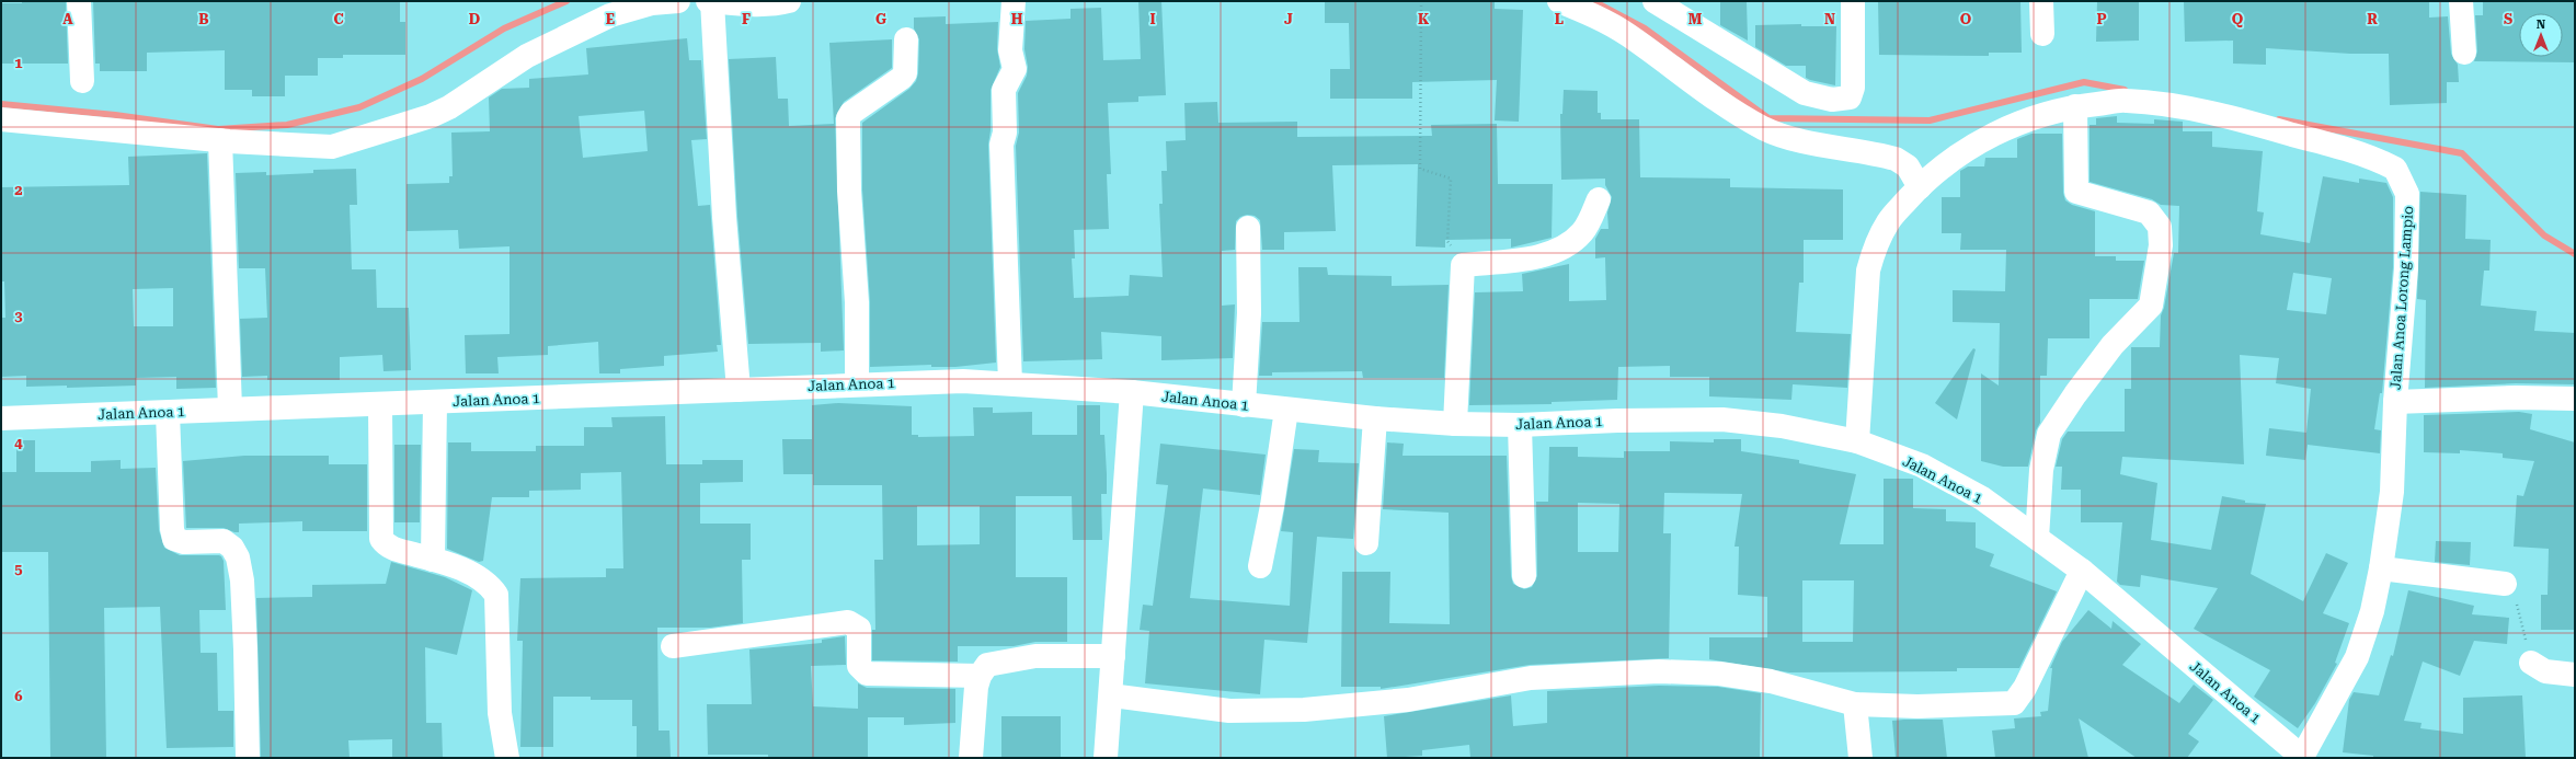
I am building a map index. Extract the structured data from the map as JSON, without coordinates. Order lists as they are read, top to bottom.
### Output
{
  "streets": {
    "street": ["Jalan Anoa Lorong Lampio", "Jalan Anoa 1"]
  },
  "crossings": [
    ["Jalan Anoa Lorong Lampio", "Jalan Anoa 1"]
  ],
  "north": "top",
  "grid": {
    "columns": [
      "A",
      "B",
      "C",
      "D",
      "E",
      "F",
      "G",
      "H",
      "I",
      "J",
      "K",
      "L",
      "M",
      "N",
      "O",
      "P",
      "Q",
      "R",
      "S"
    ],
    "rows": [
      "1",
      "2",
      "3",
      "4",
      "5",
      "6"
    ]
  }
}
